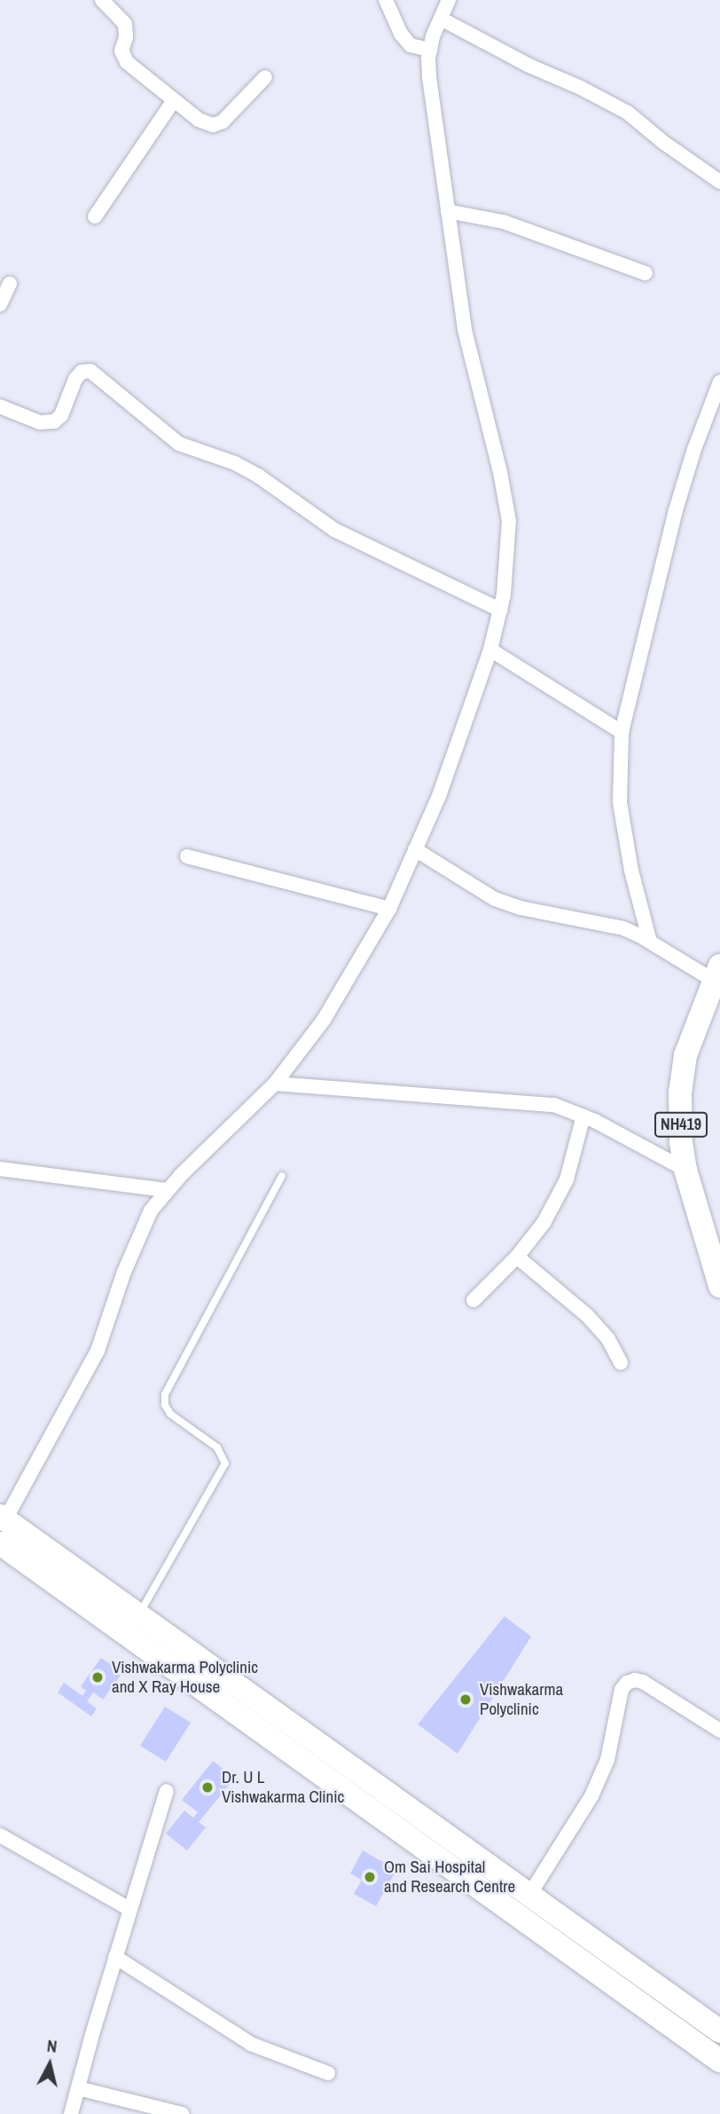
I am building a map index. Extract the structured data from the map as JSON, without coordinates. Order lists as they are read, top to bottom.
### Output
{
  "streets": {
    "highway": ["NH419"]
  },
  "places": [
    "Vishwakarma Polyclinic and X Ray House",
    "Vishwakarma Polyclinic",
    "Dr. U L Vishwakarma Clinic",
    "Om Sai Hospital and Research Centre"
  ],
  "north": "top"
}
